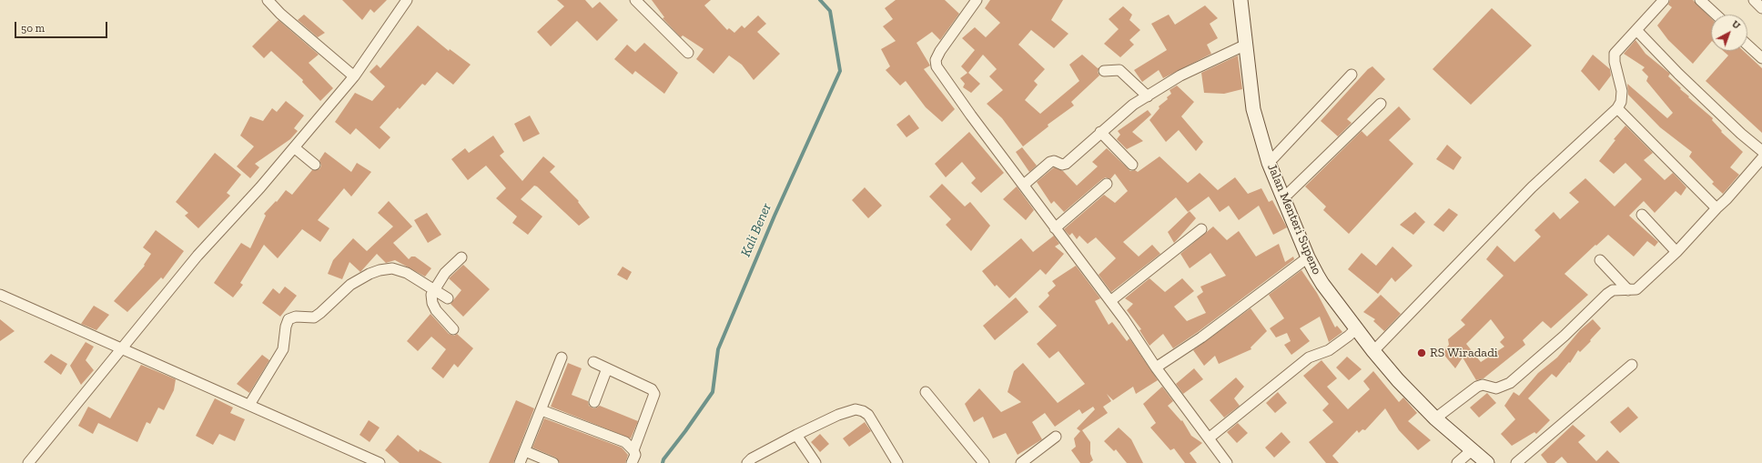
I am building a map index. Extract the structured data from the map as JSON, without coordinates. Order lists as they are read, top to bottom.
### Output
{
  "streets": {
    "main road": ["Jalan Menteri Supeno"]
  },
  "water": ["Kali Bener"],
  "places": ["RS Wiradadi"],
  "scale_bar": "50 m",
  "north": "top right"
}
